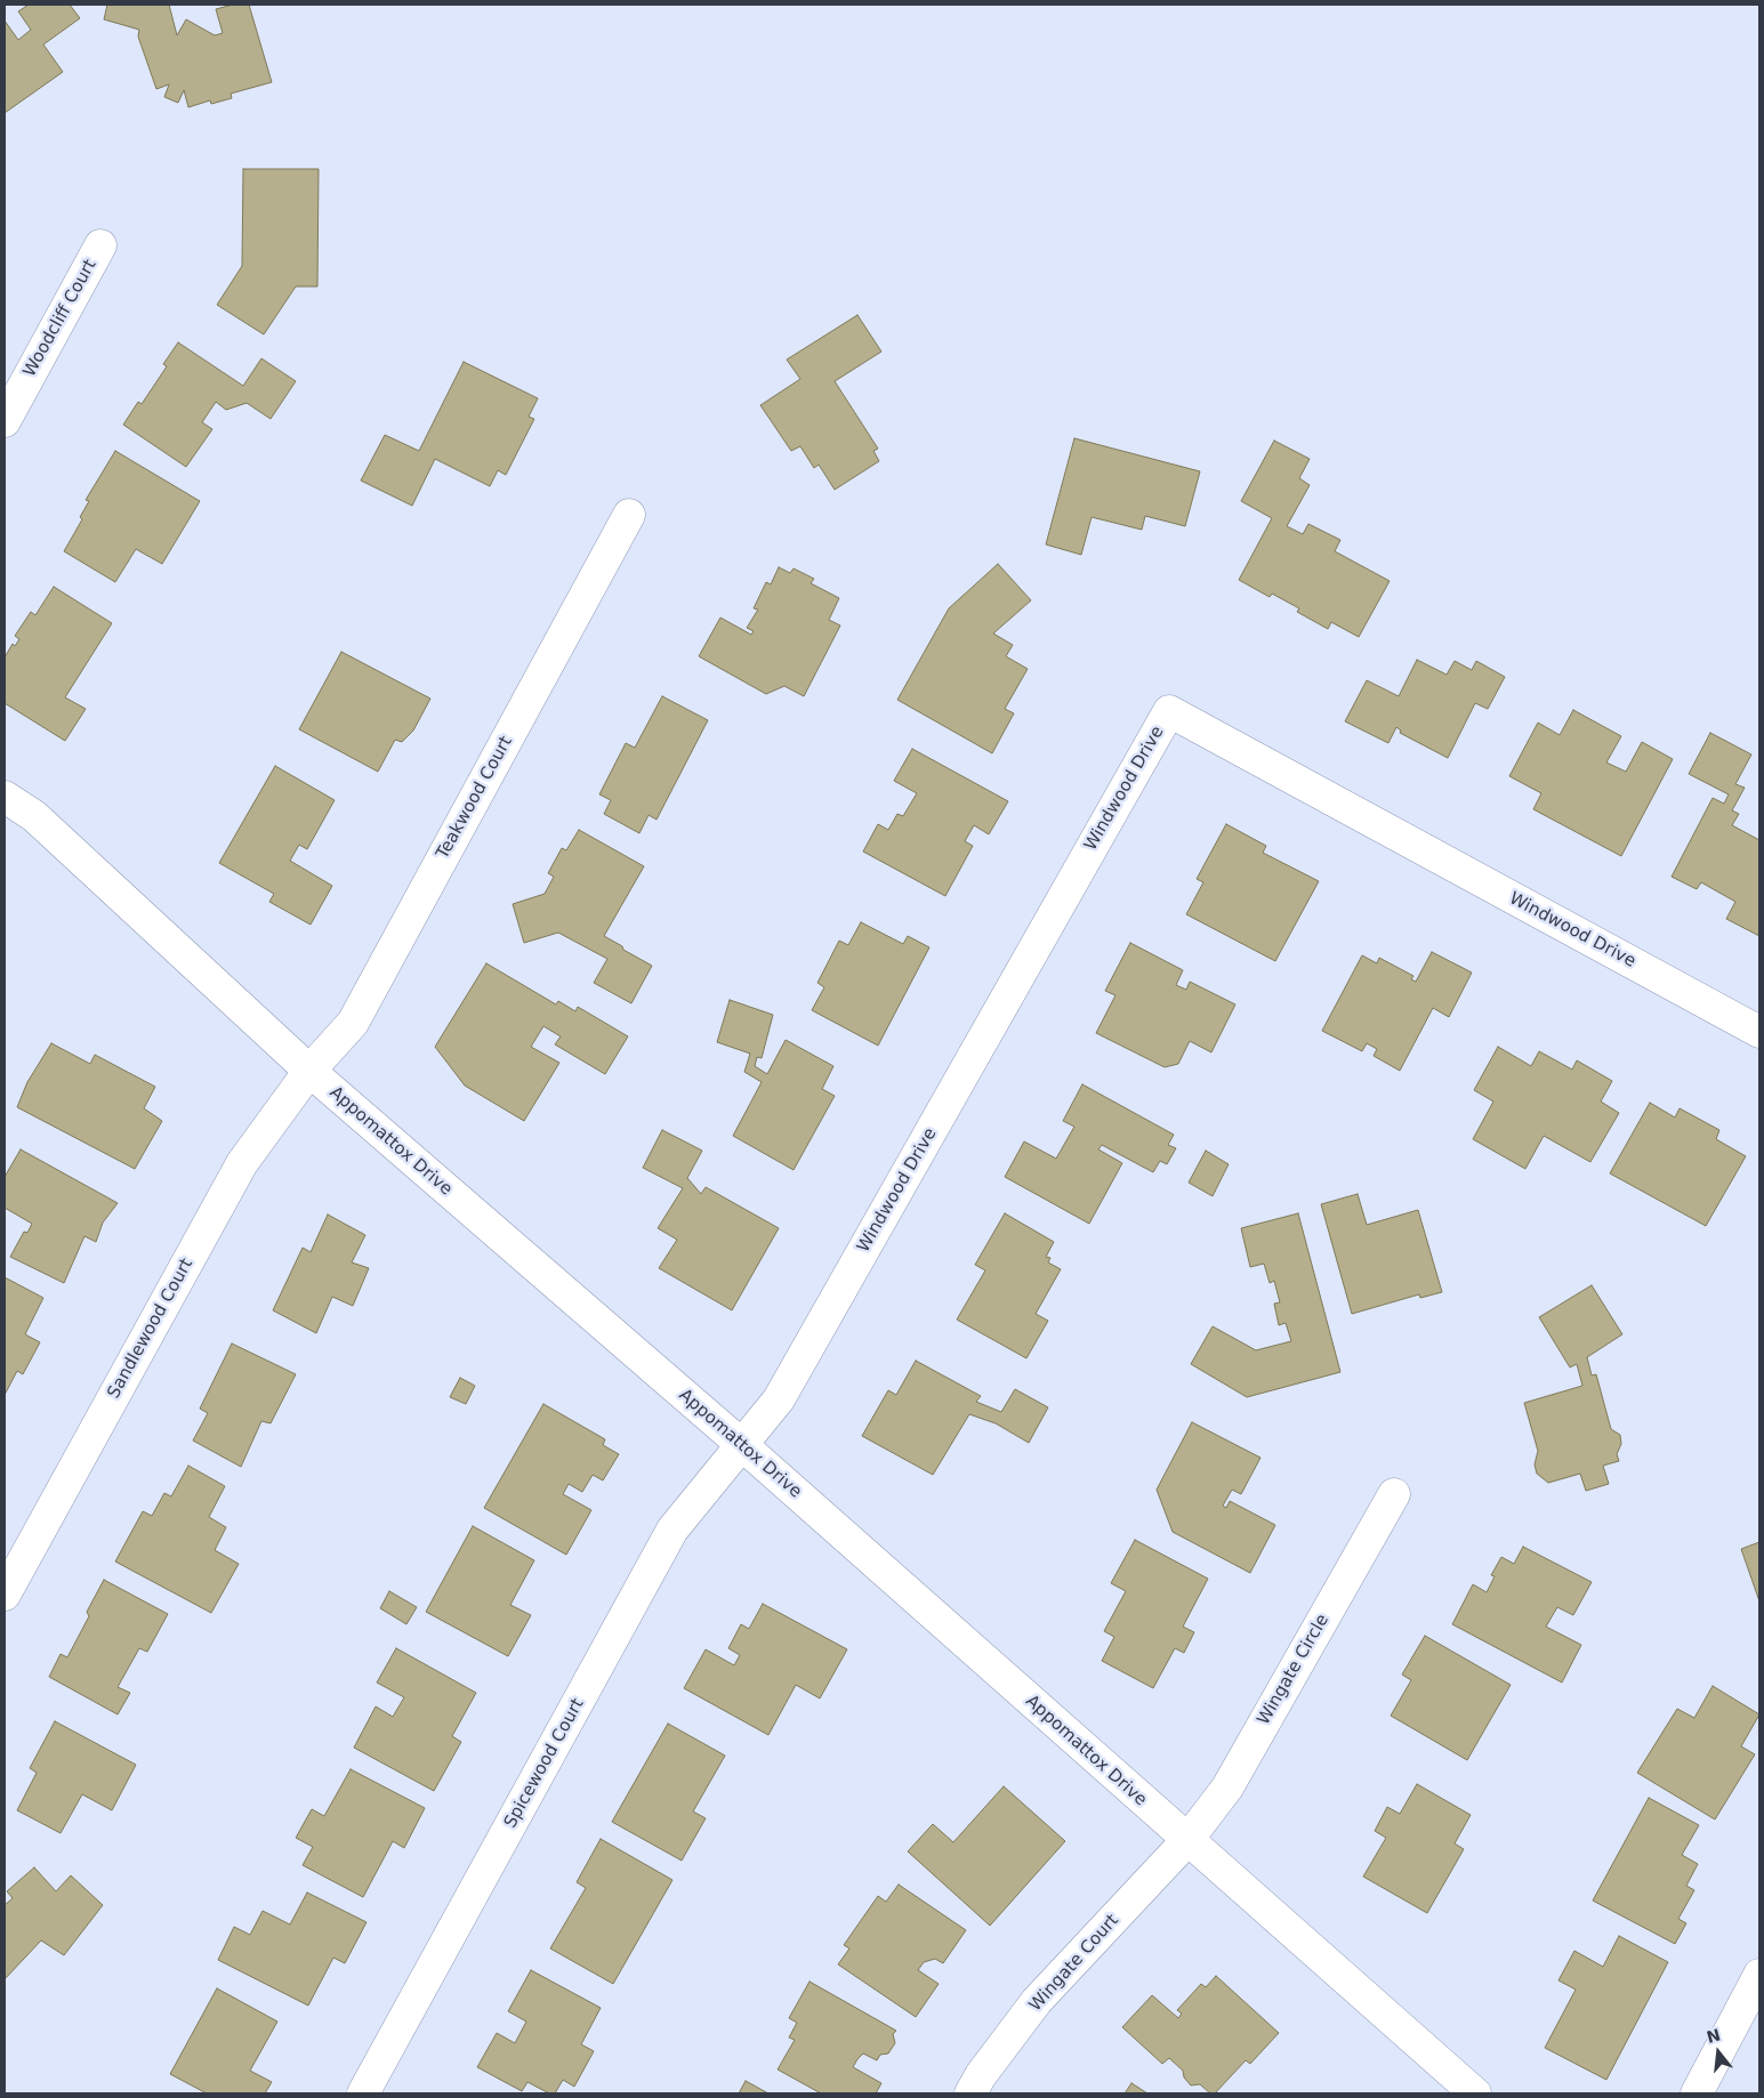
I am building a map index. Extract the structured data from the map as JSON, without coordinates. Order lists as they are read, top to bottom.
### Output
{
  "streets": {
    "street": [
      "Woodcliff Court",
      "Windwood Drive",
      "Teakwood Court",
      "Appomattox Drive",
      "Sandlewood Court",
      "Wingate Circle",
      "Spicewood Court",
      "Wingate Court"
    ]
  },
  "crossings": [
    ["Windwood Drive", "Appomattox Drive"],
    ["Windwood Drive", "Spicewood Court"],
    ["Teakwood Court", "Appomattox Drive"],
    ["Teakwood Court", "Sandlewood Court"],
    ["Appomattox Drive", "Sandlewood Court"],
    ["Appomattox Drive", "Wingate Circle"],
    ["Appomattox Drive", "Spicewood Court"],
    ["Appomattox Drive", "Wingate Court"],
    ["Wingate Circle", "Wingate Court"]
  ],
  "north": "top"
}
